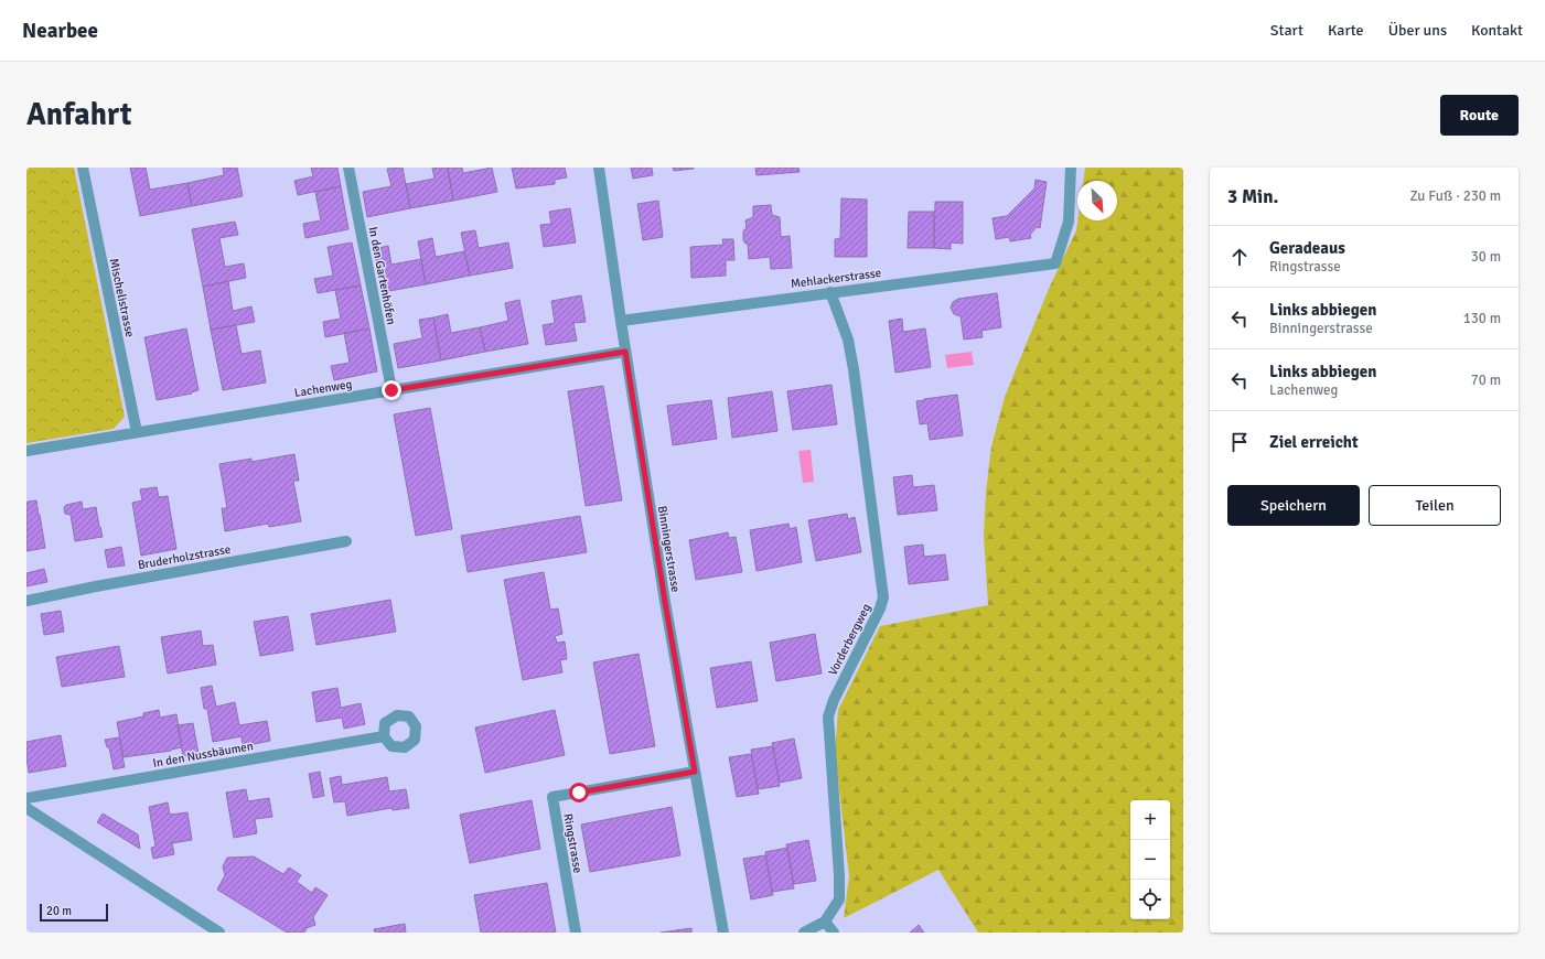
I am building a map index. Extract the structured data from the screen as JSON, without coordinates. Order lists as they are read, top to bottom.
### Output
{
  "streets": {
    "street": [
      "In den Gartenhöfen",
      "Mehlackerstrasse",
      "Mischelistrasse",
      "Lachenweg",
      "Binningerstrasse",
      "Bruderholzstrasse",
      "Vorderbergweg",
      "In den Nussbäumen",
      "Ringstrasse"
    ]
  },
  "crossings": [
    ["In den Gartenhöfen", "Lachenweg"],
    ["Mehlackerstrasse", "Binningerstrasse"],
    ["Mehlackerstrasse", "Vorderbergweg"],
    ["Mischelistrasse", "Lachenweg"],
    ["Lachenweg", "Binningerstrasse"],
    ["Binningerstrasse", "Ringstrasse"]
  ],
  "scale_bar": "20 m",
  "north": "bottom right",
  "page": {
    "header": "Nearbee",
    "nav": [
      "Start",
      "Karte",
      "Über uns",
      "Kontakt"
    ],
    "buttons": [
      "Route",
      ["Speichern", "Teilen"]
    ],
    "title": "Anfahrt",
    "heading": ["3 Min.", "Zu Fuß · 230 m"],
    "list": [
      ["Geradeaus", "Ringstrasse", "30 m"],
      ["Links abbiegen", "Binningerstrasse", "130 m"],
      ["Links abbiegen", "Lachenweg", "70 m"],
      "Ziel erreicht"
    ],
    "map_buttons": ["+", "−"],
    "scale": "20 m"
  }
}
